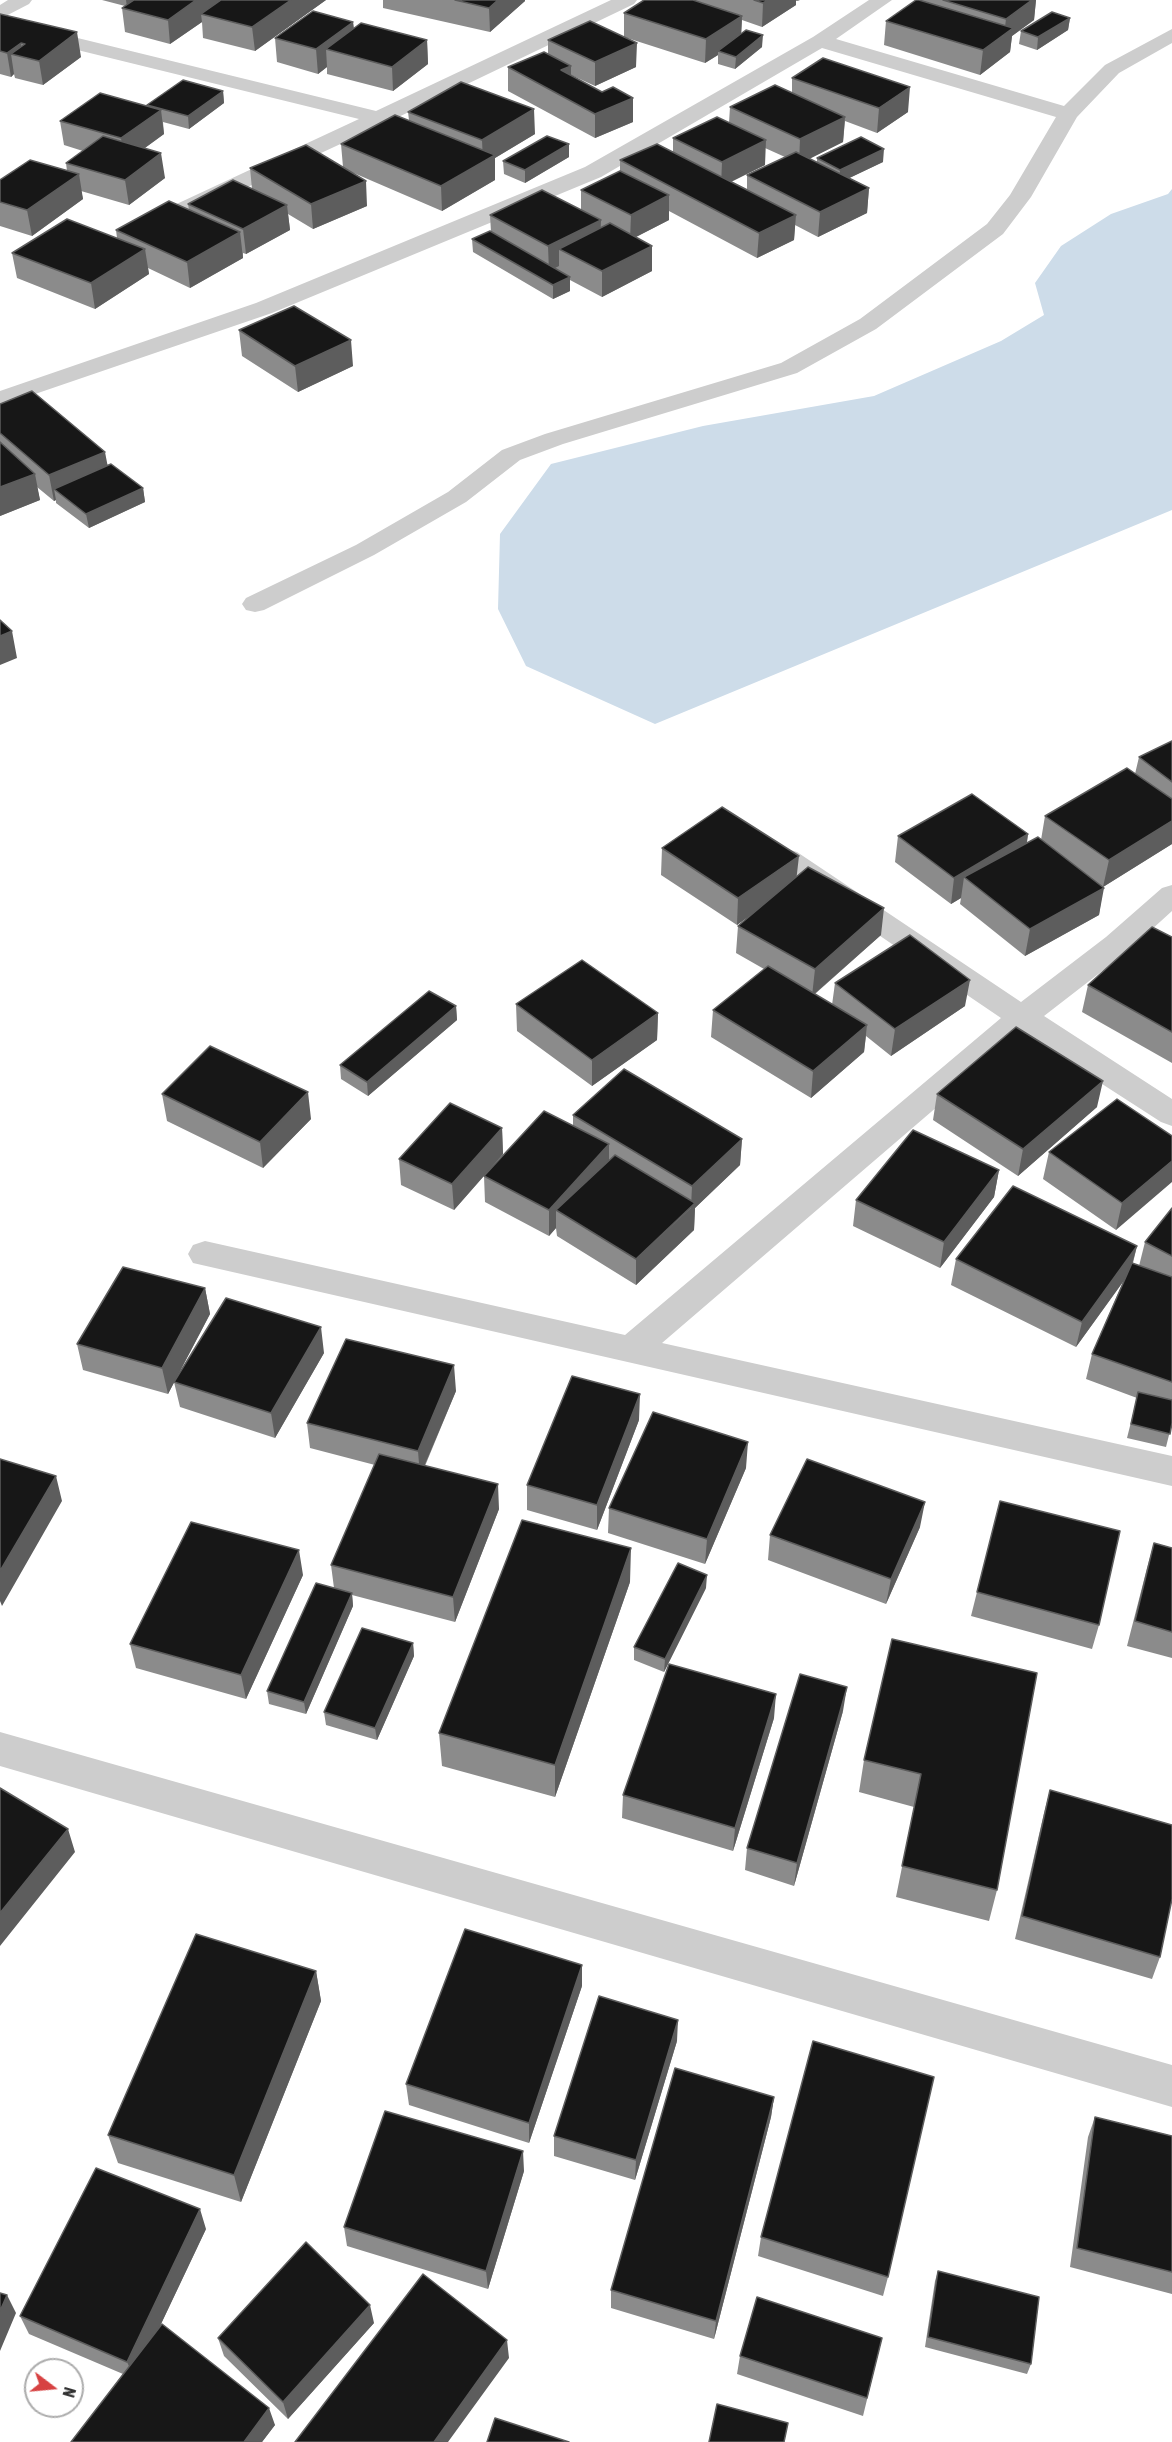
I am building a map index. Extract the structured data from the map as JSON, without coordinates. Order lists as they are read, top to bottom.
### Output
{
  "north": "right"
}
